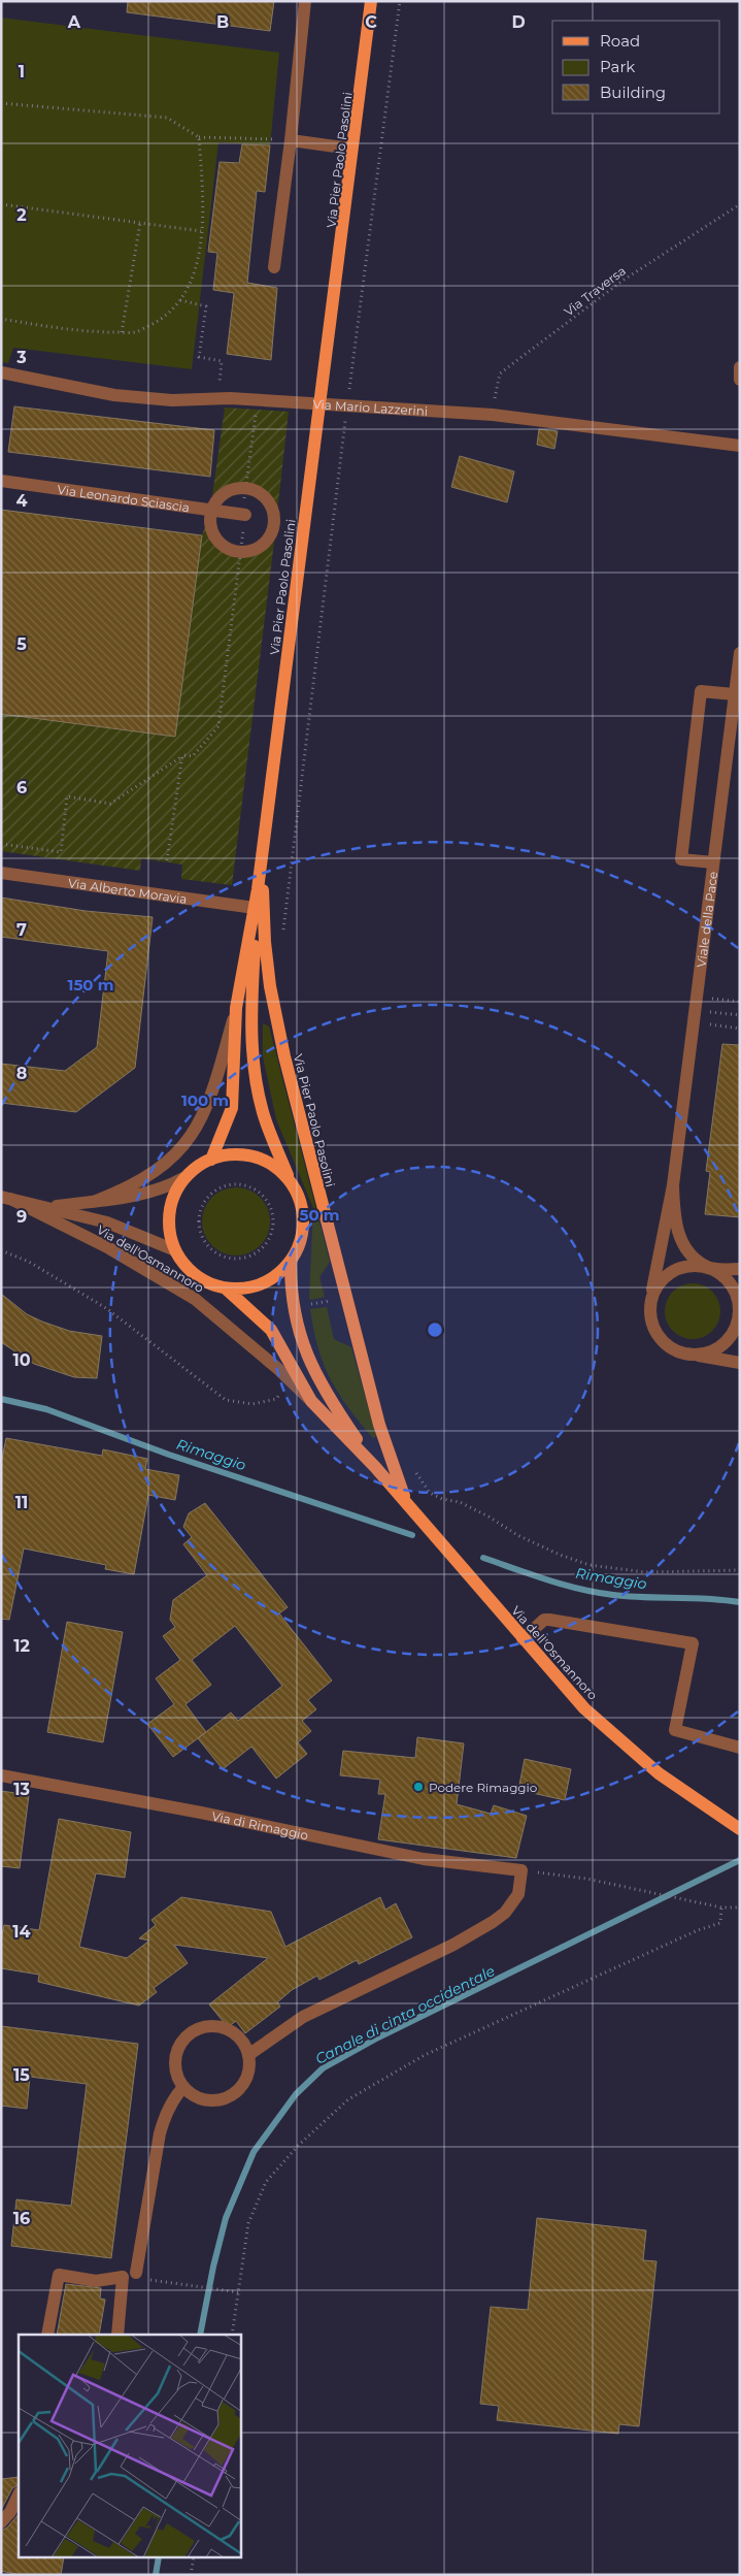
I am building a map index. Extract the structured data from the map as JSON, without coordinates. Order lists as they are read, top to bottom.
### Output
{
  "streets": {
    "main road": ["Via Pier Paolo Pasolini", "Via dell'Osmannoro"],
    "street": [
      "Via Mario Lazzerini",
      "Via Leonardo Sciascia",
      "Via Alberto Moravia",
      "Viale della Pace",
      "Via di Rimaggio"
    ],
    "path": ["Via Traversa"]
  },
  "crossings": [
    ["Via Pier Paolo Pasolini", "Via Mario Lazzerini"],
    ["Via Pier Paolo Pasolini", "Via Alberto Moravia"],
    ["Via Pier Paolo Pasolini", "Via dell'Osmannoro"],
    ["Via Traversa", "Via Mario Lazzerini"]
  ],
  "water": ["Rimaggio", "Canale di cinta occidentale"],
  "places": ["Podere Rimaggio"],
  "legend": ["Road", "Park", "Building"],
  "grid": {
    "columns": [
      "A",
      "B",
      "C",
      "D"
    ],
    "rows": [
      "1",
      "2",
      "3",
      "4",
      "5",
      "6",
      "7",
      "8",
      "9",
      "10",
      "11",
      "12",
      "13",
      "14",
      "15",
      "16"
    ]
  },
  "rings": ["150 m", "100 m", "50 m"]
}
